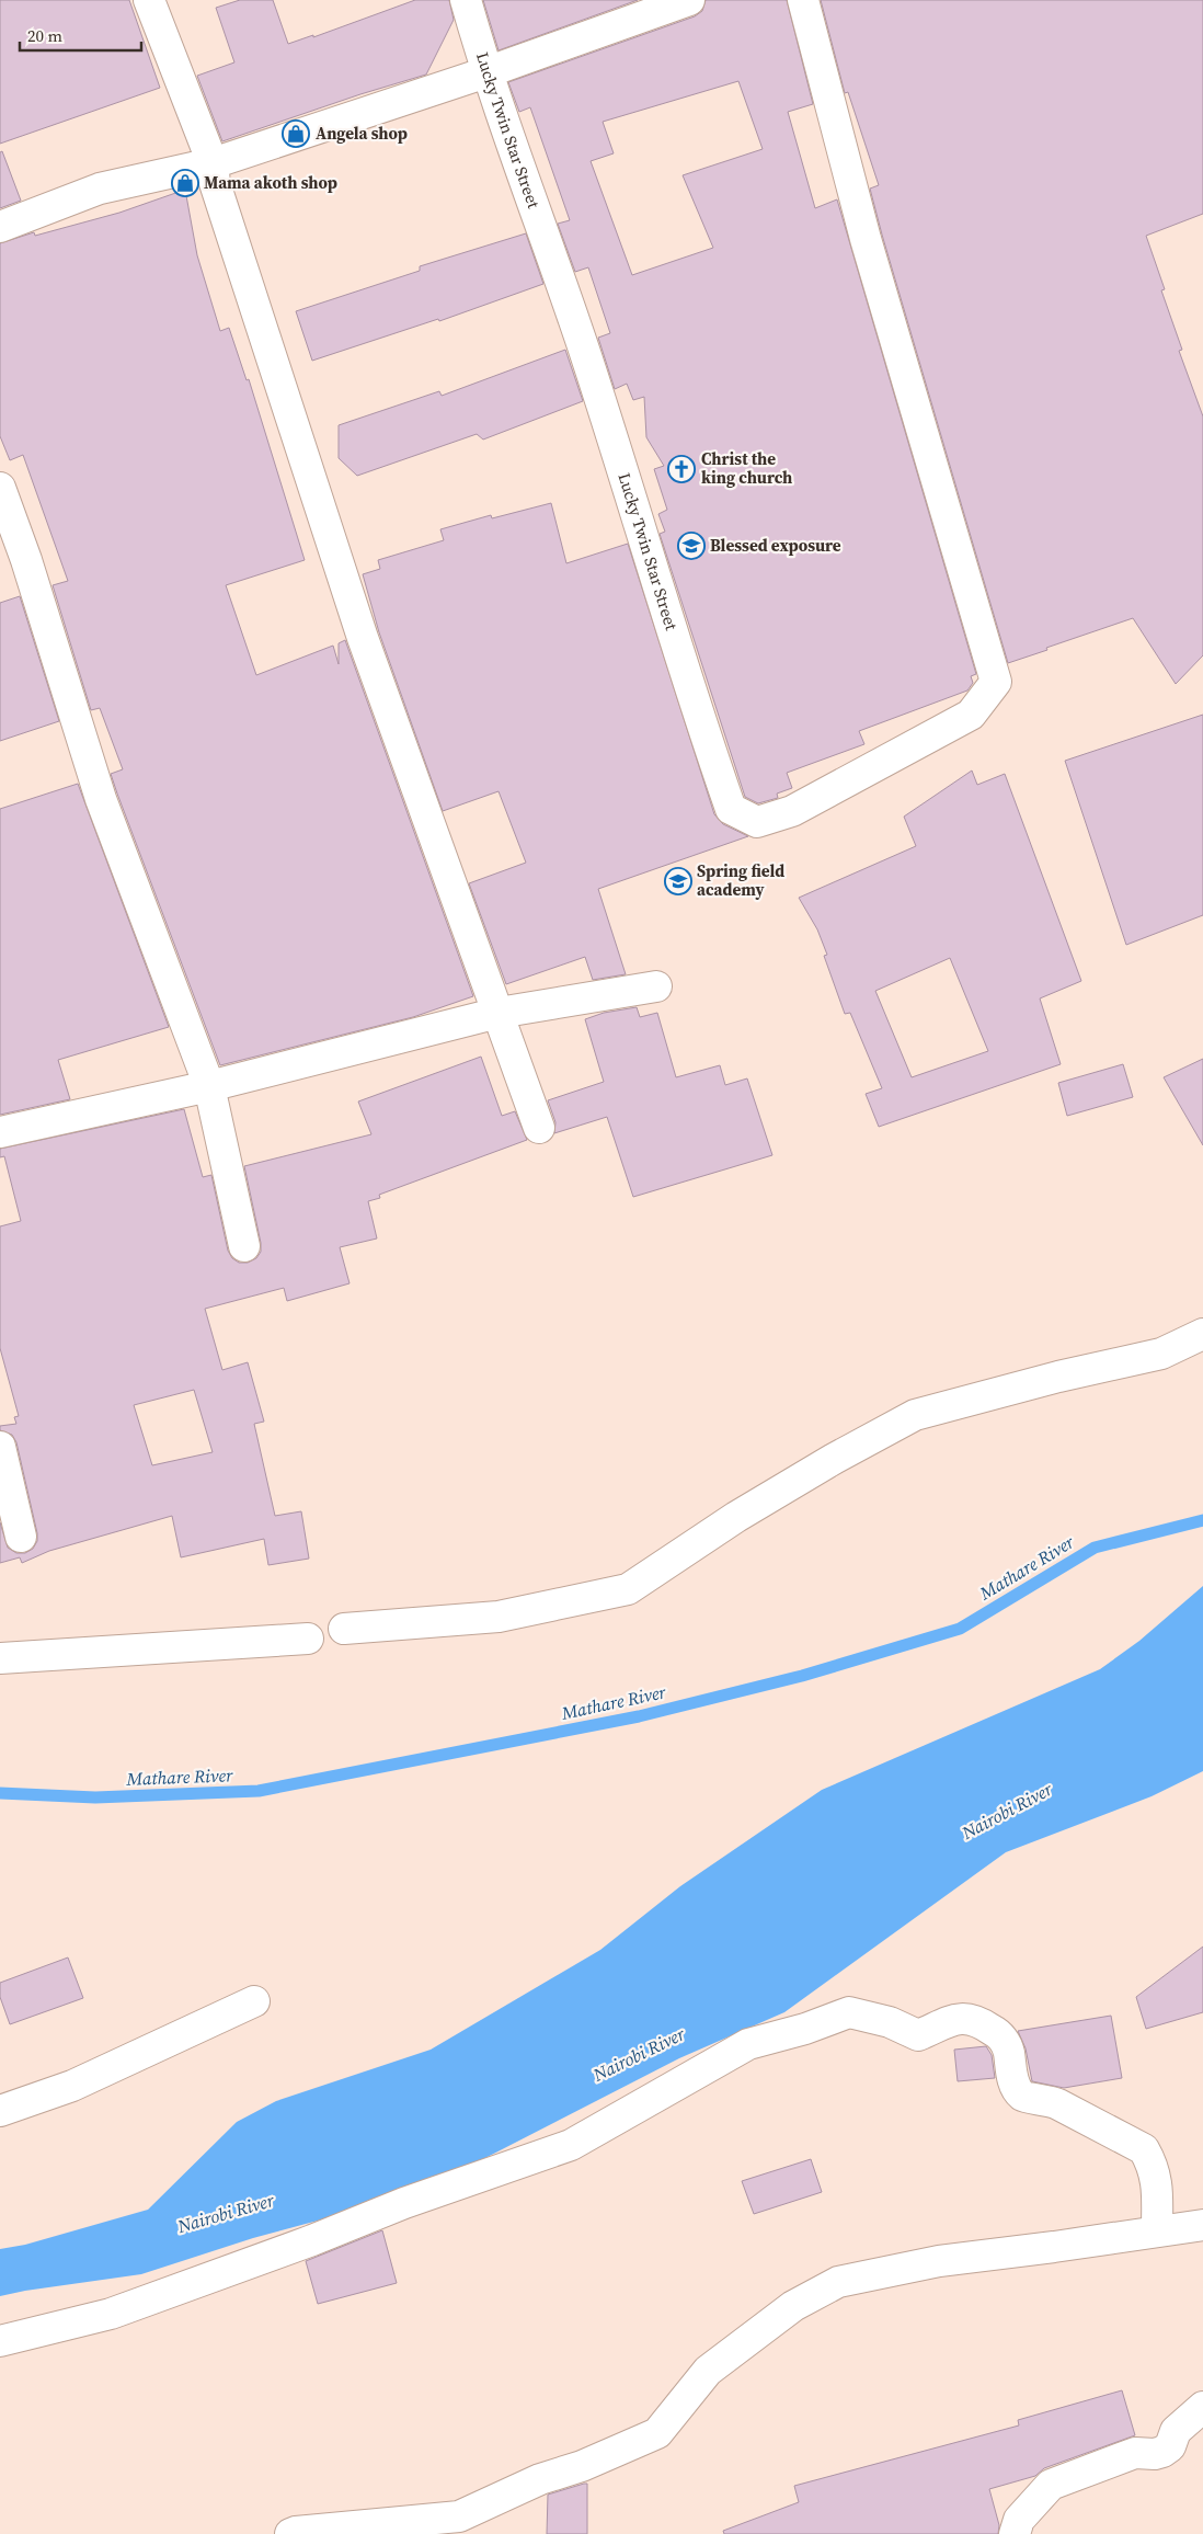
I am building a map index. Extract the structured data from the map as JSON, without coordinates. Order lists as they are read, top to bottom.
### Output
{
  "streets": {
    "street": ["Lucky Twin Star Street"]
  },
  "water": ["Mathare River", "Nairobi River"],
  "places": {
    "shop": ["Angela shop", "Mama akoth shop"],
    "church": ["Christ the king church"],
    "school or university": ["Blessed exposure", "Spring field academy"]
  },
  "scale_bar": "20 m"
}
